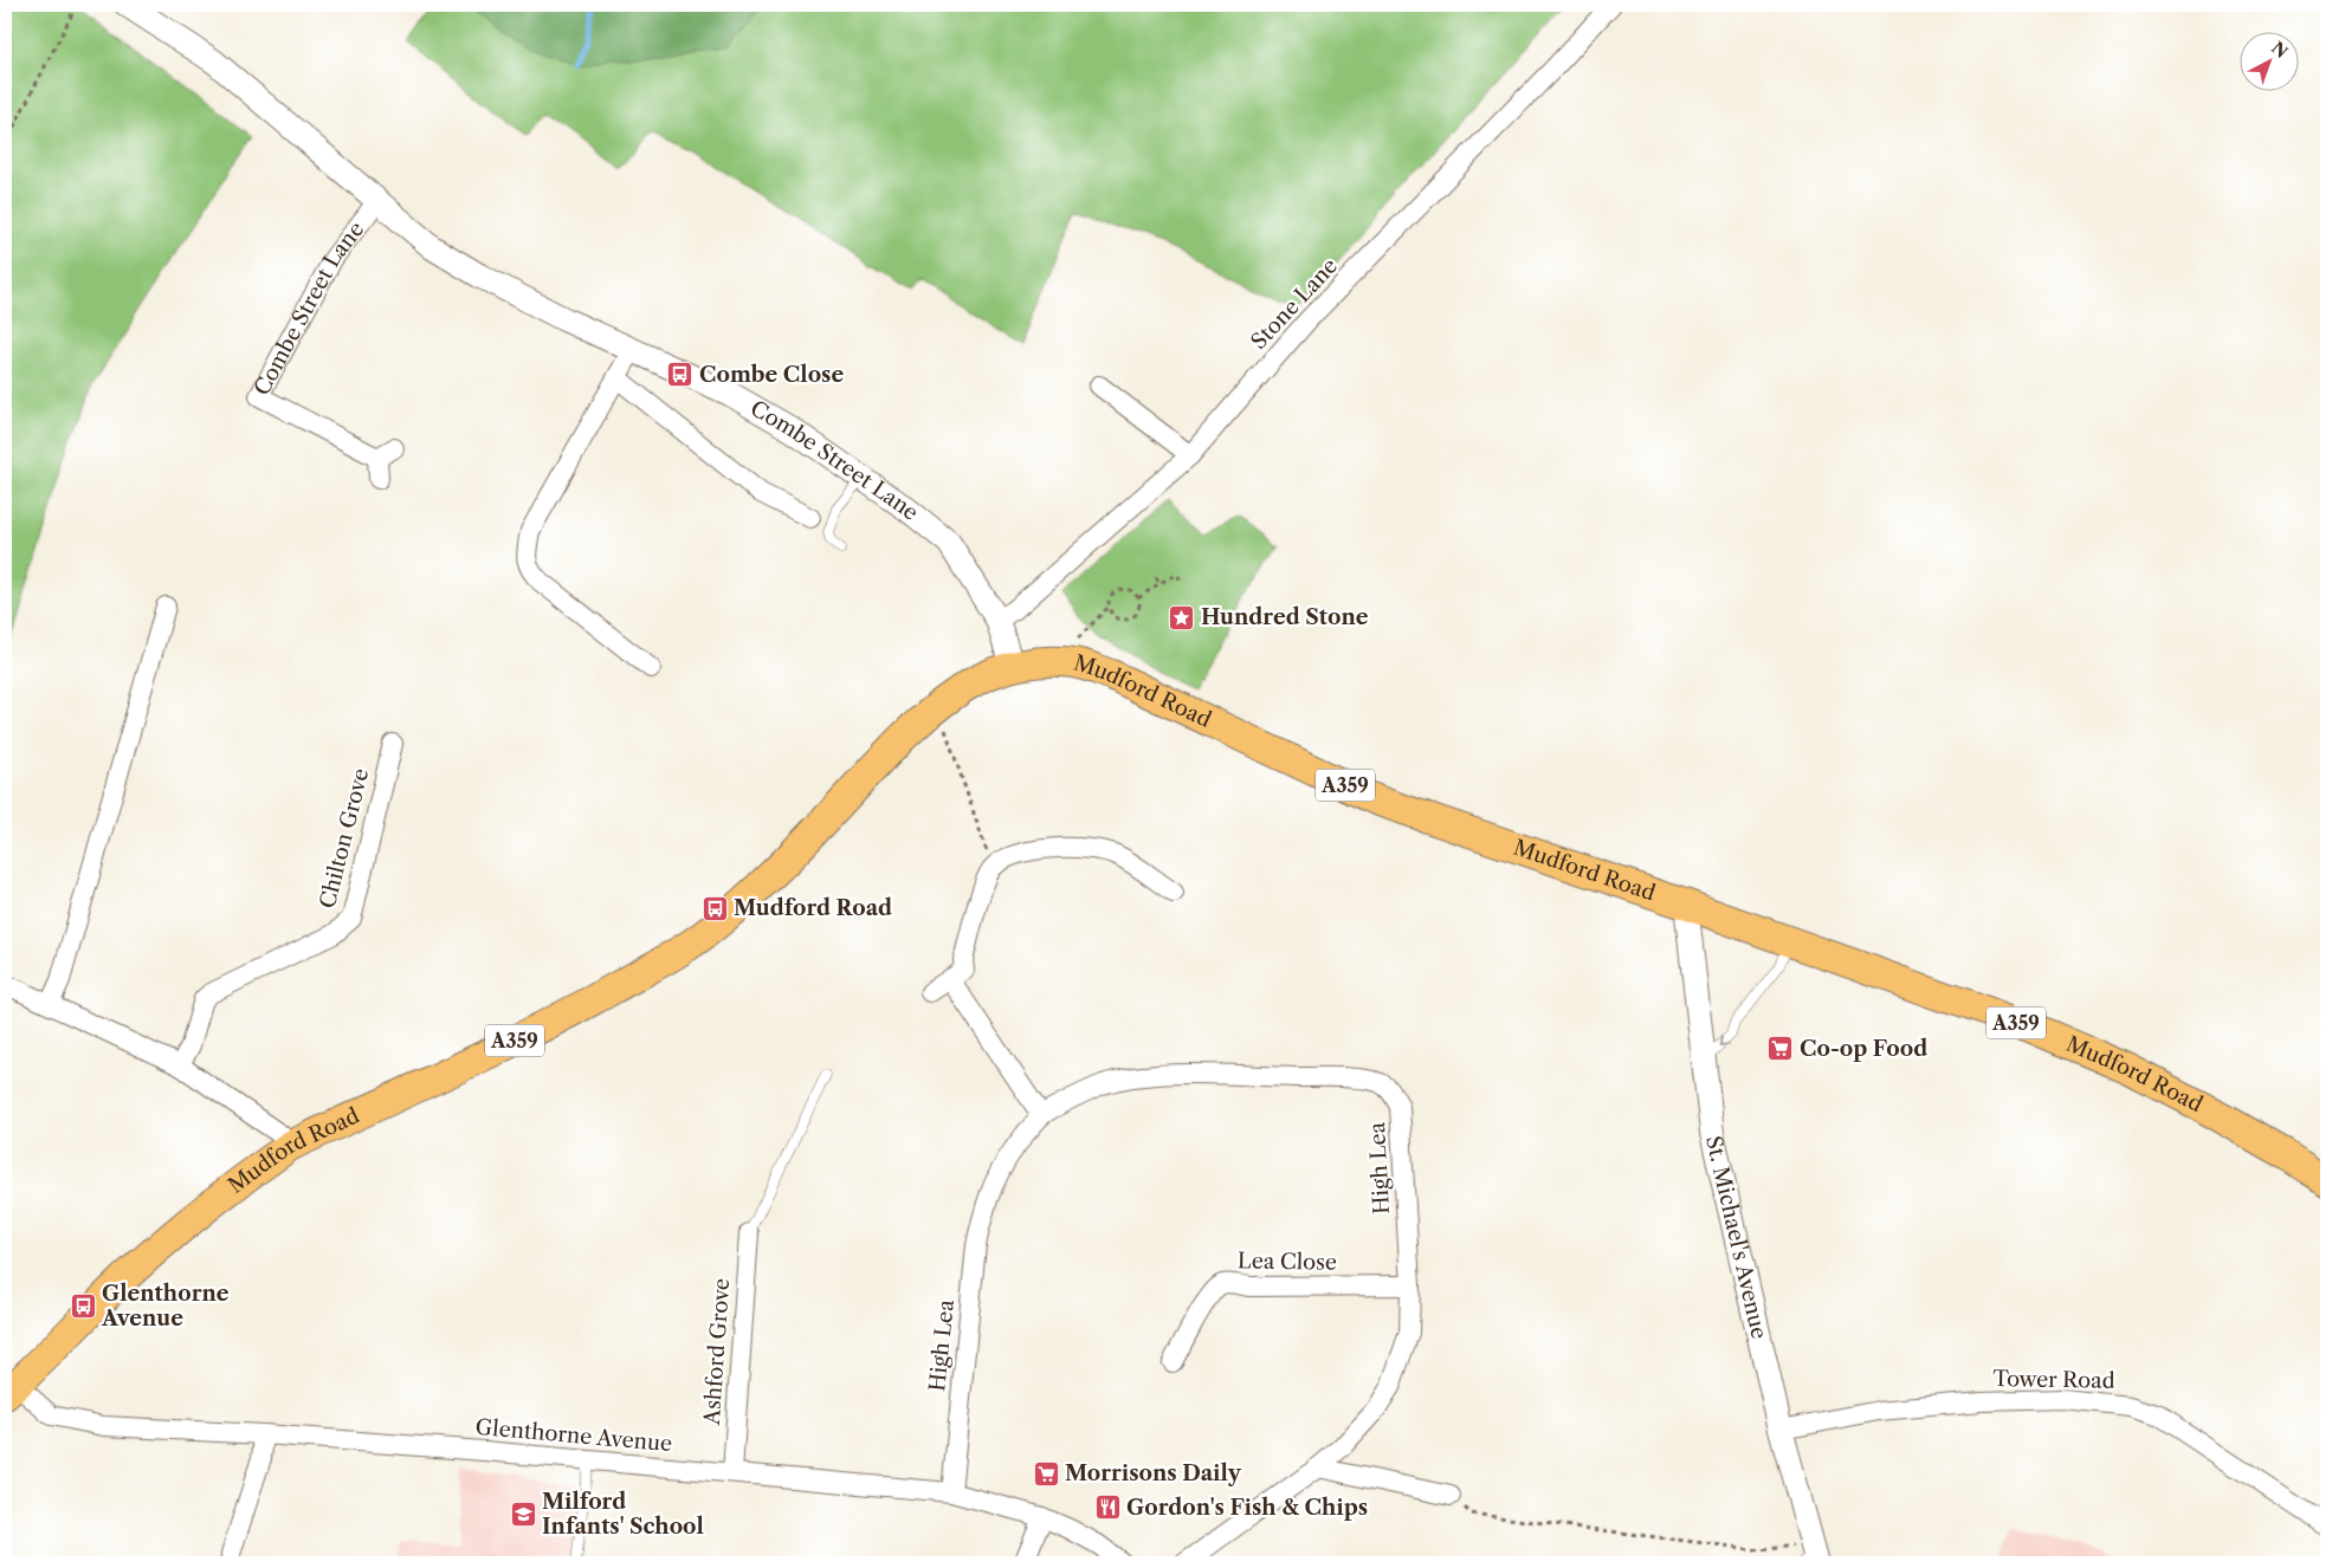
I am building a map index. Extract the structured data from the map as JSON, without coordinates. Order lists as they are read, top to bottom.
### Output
{
  "streets": {
    "main road": ["Mudford Road", "A359"],
    "street": [
      "Stone Lane",
      "Combe Street Lane",
      "Chilton Grove",
      "High Lea",
      "St. Michael's Avenue",
      "Lea Close",
      "Ashford Grove",
      "Tower Road",
      "Glenthorne Avenue"
    ]
  },
  "crossings": [
    ["Stone Lane", "Combe Street Lane"],
    ["Combe Street Lane", "Mudford Road"],
    ["Mudford Road", "St. Michael's Avenue"],
    ["Mudford Road", "Glenthorne Avenue"],
    ["High Lea", "Lea Close"],
    ["High Lea", "Glenthorne Avenue"],
    ["St. Michael's Avenue", "Tower Road"],
    ["Ashford Grove", "Glenthorne Avenue"]
  ],
  "places": {
    "bus stop": ["Combe Close", "Mudford Road", "Glenthorne Avenue"],
    "place": ["Hundred Stone"],
    "supermarket": ["Co-op Food", "Morrisons Daily"],
    "restaurant": ["Gordon's Fish & Chips"],
    "school or university": ["Milford Infants' School"]
  },
  "north": "top right"
}
